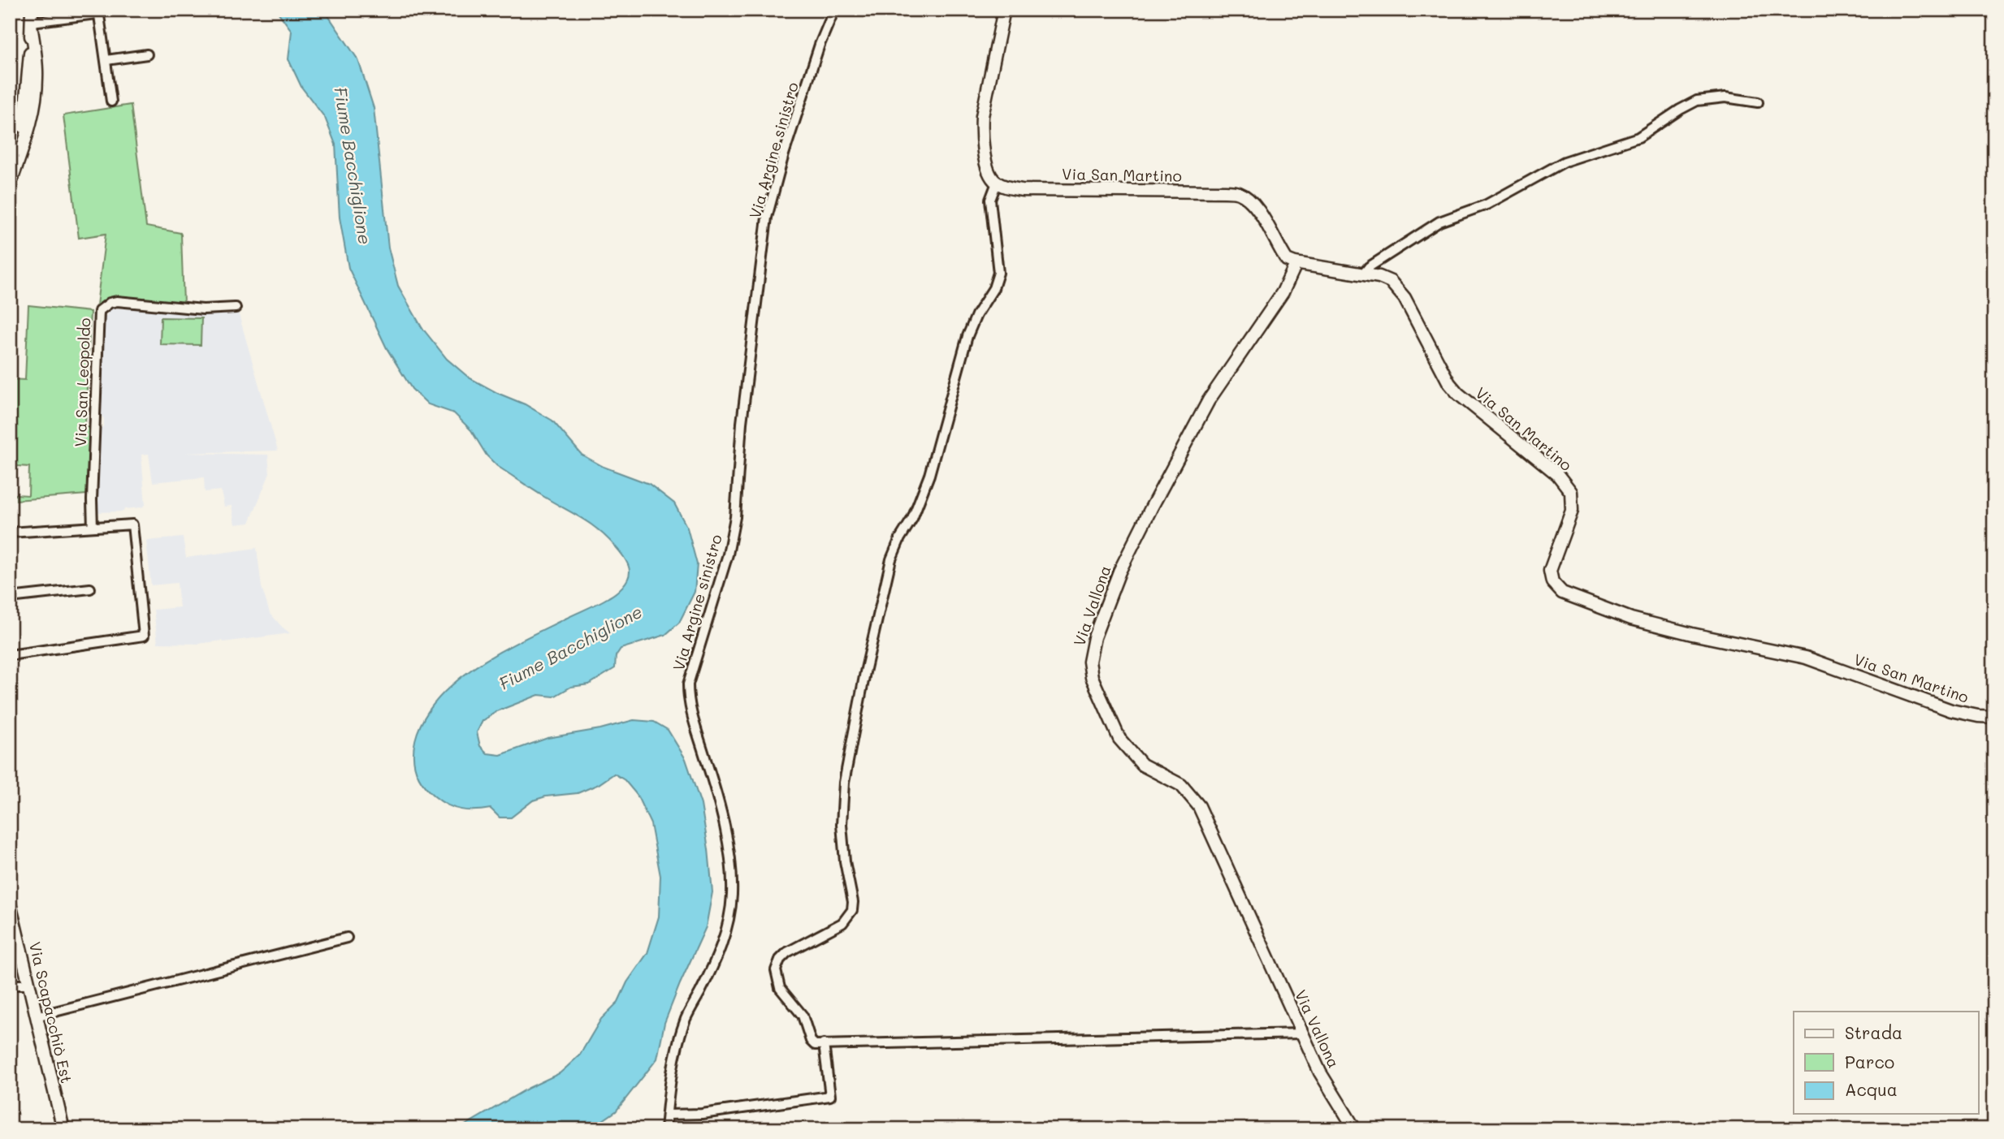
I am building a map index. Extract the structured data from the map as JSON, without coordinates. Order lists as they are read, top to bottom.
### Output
{
  "streets": {
    "street": [
      "Via Argine sinistro",
      "Via San Martino",
      "Via San Leopoldo",
      "Via Vallona",
      "Via Scapacchiò Est"
    ]
  },
  "crossings": [
    ["Via San Martino", "Via Vallona"]
  ],
  "water": ["Fiume Bacchiglione"],
  "legend": ["Strada", "Parco", "Acqua"]
}
